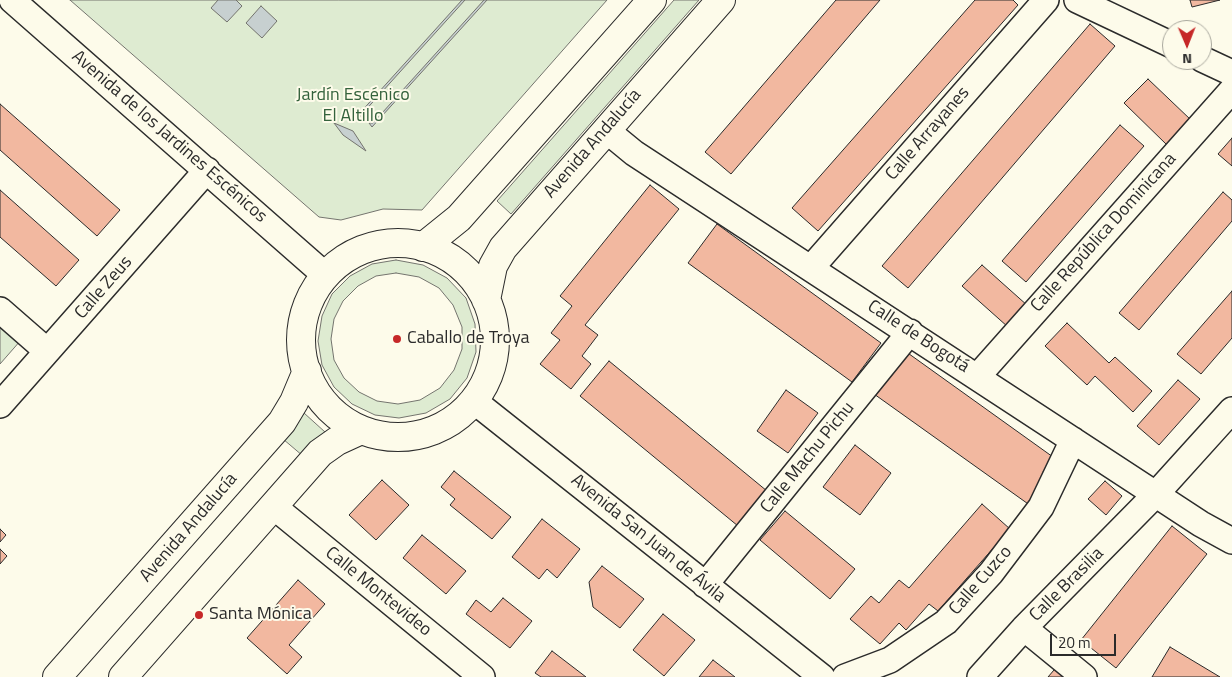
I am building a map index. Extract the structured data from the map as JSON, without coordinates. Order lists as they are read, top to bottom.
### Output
{
  "streets": {
    "main road": ["Avenida Andalucía"],
    "street": [
      "Calle Arrayanes",
      "Avenida de los Jardines Escénicos",
      "Calle República Dominicana",
      "Calle Zeus",
      "Calle de Bogotá",
      "Calle Machu Pichu",
      "Avenida San Juan de Ávila",
      "Calle Cuzco",
      "Calle Brasilia",
      "Calle Montevideo"
    ]
  },
  "crossings": [
    ["Calle Arrayanes", "Calle de Bogotá"],
    ["Avenida de los Jardines Escénicos", "Calle Zeus"],
    ["Avenida Andalucía", "Calle de Bogotá"],
    ["Calle República Dominicana", "Calle de Bogotá"],
    ["Calle de Bogotá", "Calle Machu Pichu"],
    ["Calle de Bogotá", "Calle Cuzco"],
    ["Calle de Bogotá", "Calle Brasilia"],
    ["Calle Machu Pichu", "Avenida San Juan de Ávila"]
  ],
  "parks": ["Jardín Escénico El Altillo"],
  "places": ["Caballo de Troya", "Santa Mónica"],
  "scale_bar": "20 m",
  "north": "bottom"
}
